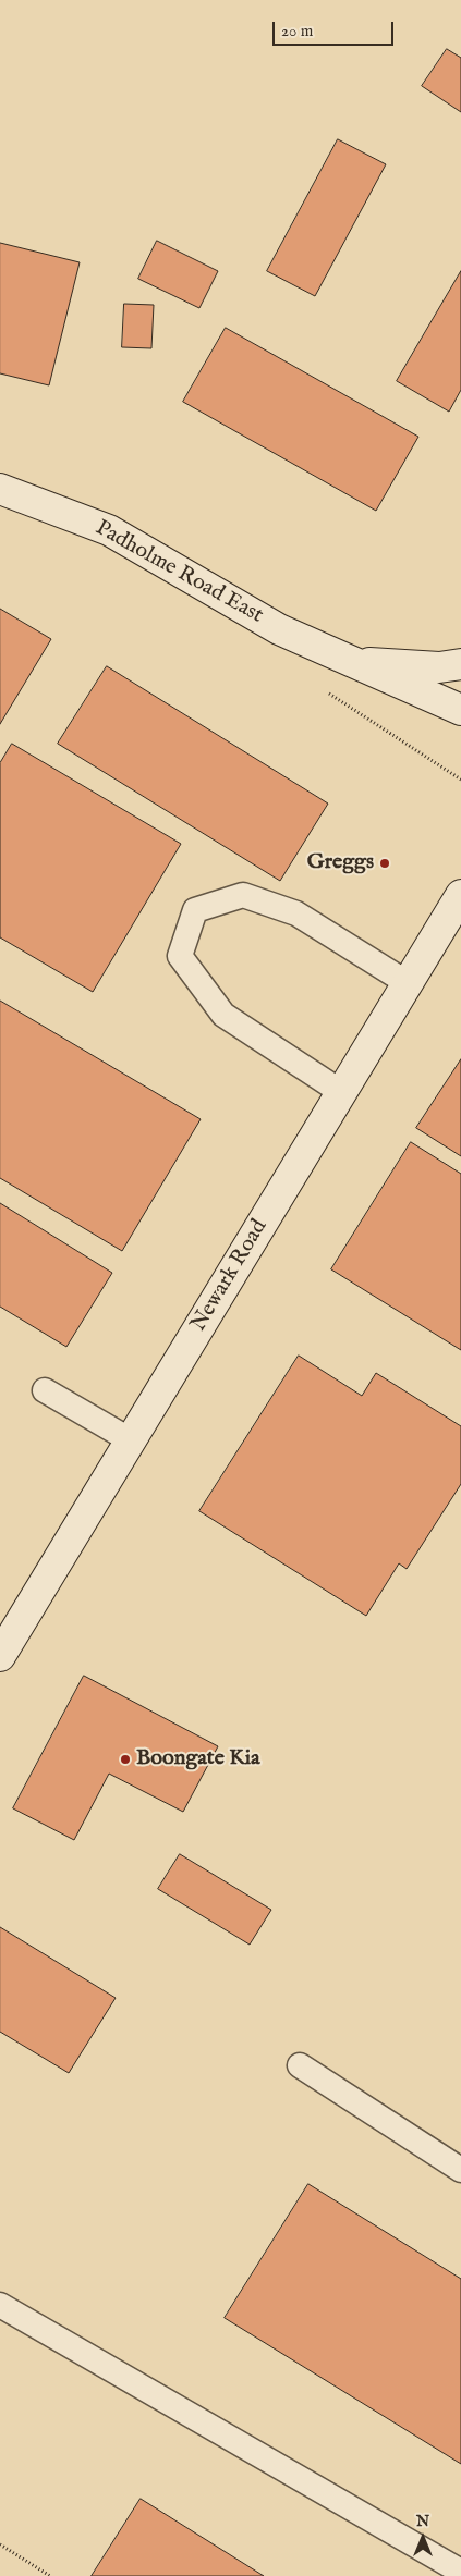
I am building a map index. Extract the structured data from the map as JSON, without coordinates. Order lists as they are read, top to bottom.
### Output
{
  "streets": {
    "street": ["Padholme Road East", "Newark Road"]
  },
  "places": ["Greggs", "Boongate Kia"],
  "scale_bar": "20 m",
  "north": "top"
}
